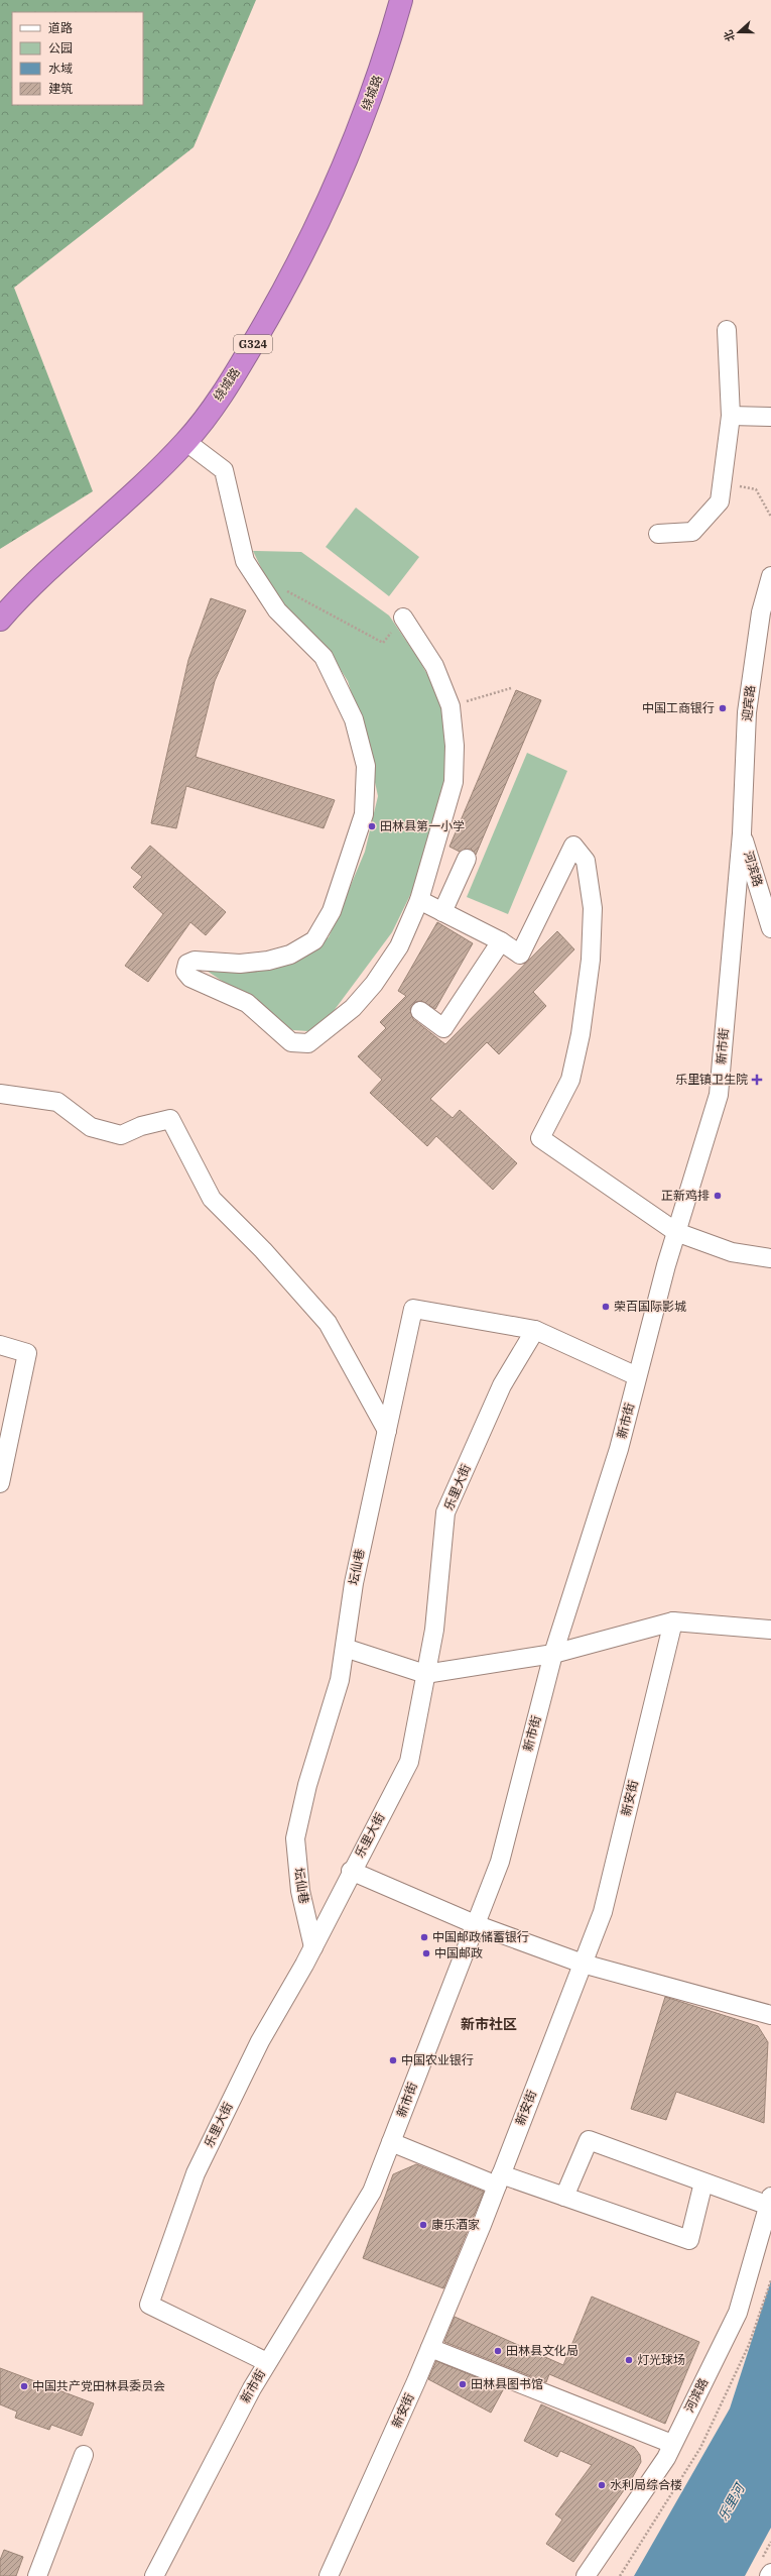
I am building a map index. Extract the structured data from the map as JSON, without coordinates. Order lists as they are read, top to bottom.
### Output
{
  "streets": {
    "highway": ["绕城路", "G324"],
    "street": [
      "迎宾路",
      "河滨路",
      "新市街",
      "乐里大街",
      "坛仙巷",
      "新安街"
    ]
  },
  "crossings": [
    ["迎宾路", "河滨路"],
    ["迎宾路", "新市街"],
    ["河滨路", "新市街"],
    ["新市街", "乐里大街"],
    ["乐里大街", "坛仙巷"]
  ],
  "districts": ["新市社区"],
  "water": ["乐里河"],
  "places": {
    "other": [
      "中国工商银行",
      "田林县第一小学",
      "正新鸡排",
      "荣百国际影城",
      "中国邮政储蓄银行",
      "中国邮政",
      "中国农业银行",
      "康乐酒家",
      "田林县文化局",
      "灯光球场",
      "田林县图书馆",
      "中国共产党田林县委员会",
      "水利局综合楼"
    ],
    "health": ["乐里镇卫生院"]
  },
  "legend": [
    "道路",
    "公园",
    "水域",
    "建筑"
  ],
  "north": "left"
}
